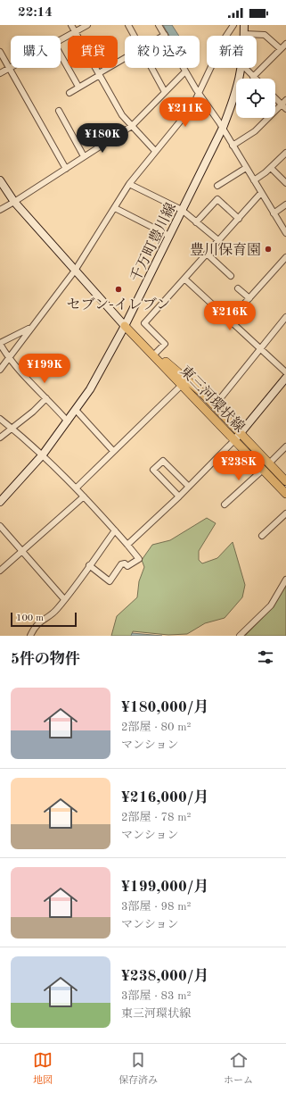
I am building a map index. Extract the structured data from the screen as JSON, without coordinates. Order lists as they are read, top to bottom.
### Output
{
  "streets": {
    "main road": ["千万町豊川線", "東三河環状線"]
  },
  "crossings": [
    ["千万町豊川線", "東三河環状線"]
  ],
  "places": ["豊川保育園", "セブン-イレブン"],
  "scale_bar": "100 m",
  "page": {
    "status": "22:14",
    "chip": [
      "購入",
      "賃貸",
      "絞り込み",
      "新着"
    ],
    "price": [
      "¥211K",
      "¥180K",
      "¥216K",
      "¥199K",
      "¥238K"
    ],
    "scale": "100 m",
    "heading": "5件の物件",
    "list": [
      {
        "name": "¥180,000/月",
        "note": "2部屋 · 80 m² · マンション"
      },
      {
        "name": "¥216,000/月",
        "note": "2部屋 · 78 m² · マンション"
      },
      {
        "name": "¥199,000/月",
        "note": "3部屋 · 98 m² · マンション"
      },
      {
        "name": "¥238,000/月",
        "note": "3部屋 · 83 m² · 東三河環状線"
      }
    ],
    "tabs": ["地図", "保存済み", "ホーム"]
  }
}
